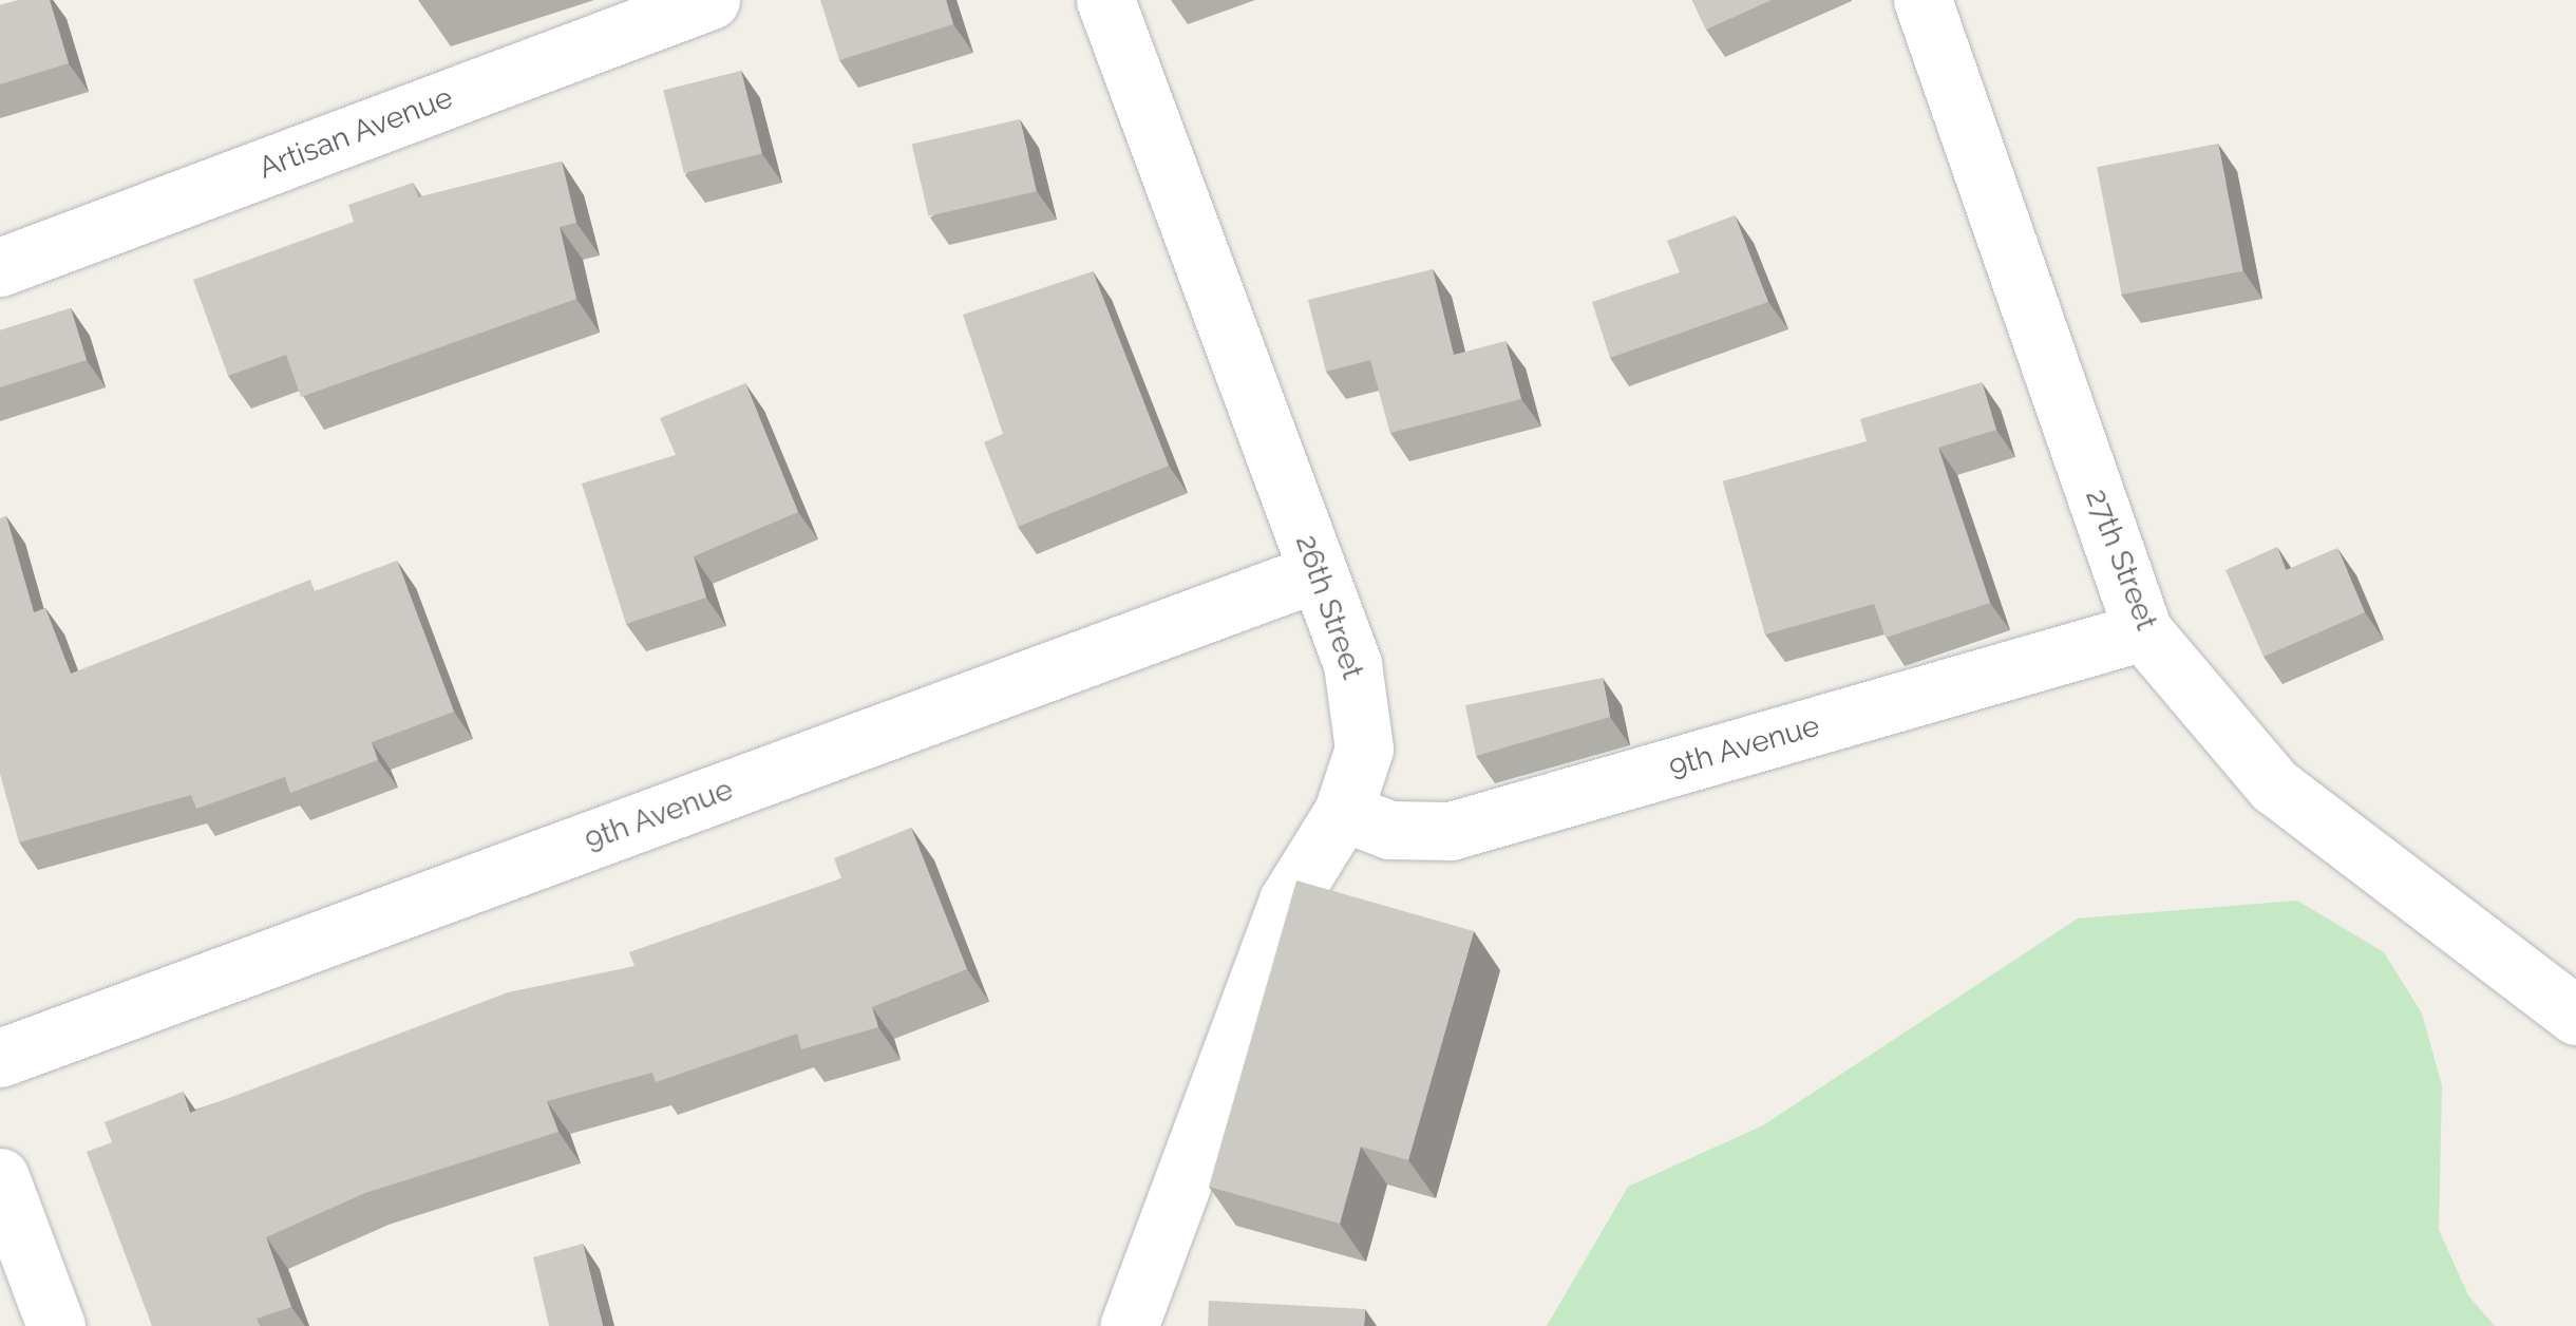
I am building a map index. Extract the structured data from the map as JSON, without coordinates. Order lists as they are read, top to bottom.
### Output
{
  "streets": {
    "street": [
      "Artisan Avenue",
      "27th Street",
      "26th Street",
      "9th Avenue"
    ]
  },
  "crossings": [
    ["27th Street", "9th Avenue"],
    ["26th Street", "9th Avenue"]
  ]
}
